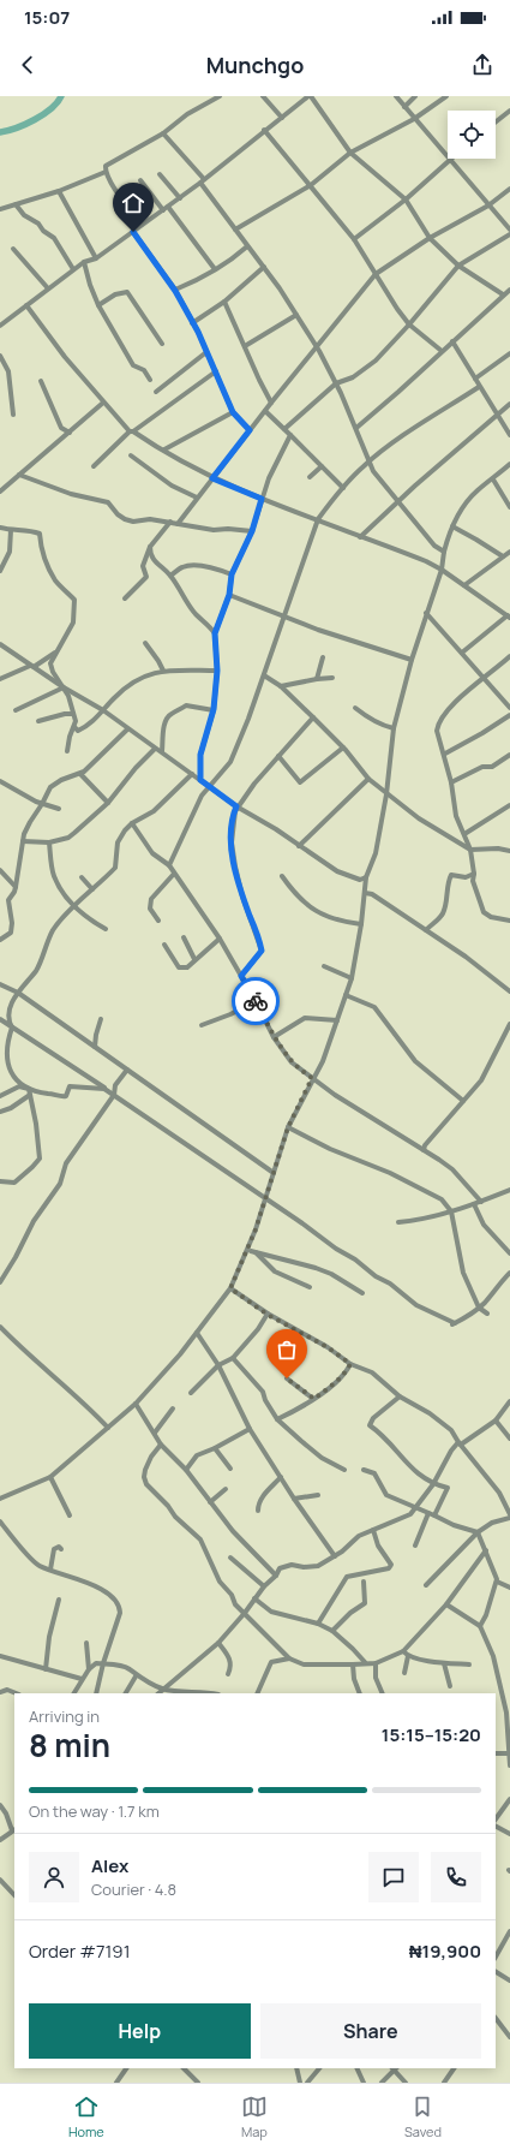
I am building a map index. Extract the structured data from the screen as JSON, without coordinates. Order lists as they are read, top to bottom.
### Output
{
  "page": {
    "status": "15:07",
    "header": "Munchgo",
    "heading": ["8 min", "Arriving in", "15:15–15:20"],
    "panel": [
      "Alex",
      "Courier · 4.8",
      "Order #7191",
      "₦19,900"
    ],
    "bar": "On the way · 1.7 km",
    "buttons": ["Help", "Share"],
    "tabs": ["Home", "Map", "Saved"]
  }
}
